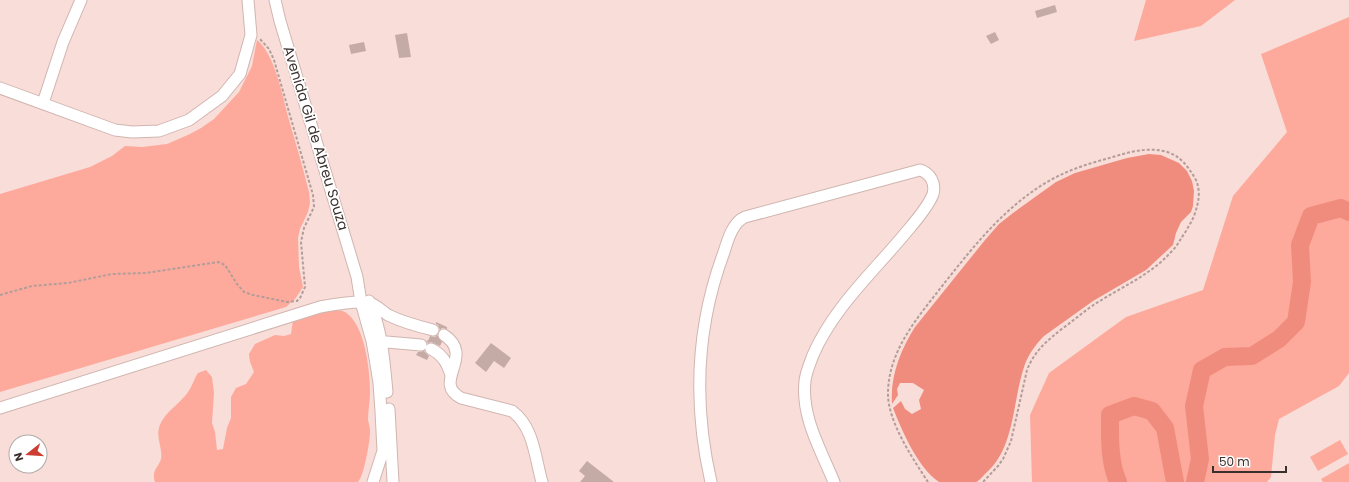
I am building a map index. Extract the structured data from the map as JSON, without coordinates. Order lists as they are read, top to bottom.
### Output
{
  "streets": {
    "street": ["Avenida Gil de Abreu Souza"]
  },
  "scale_bar": "50 m",
  "north": "left"
}
